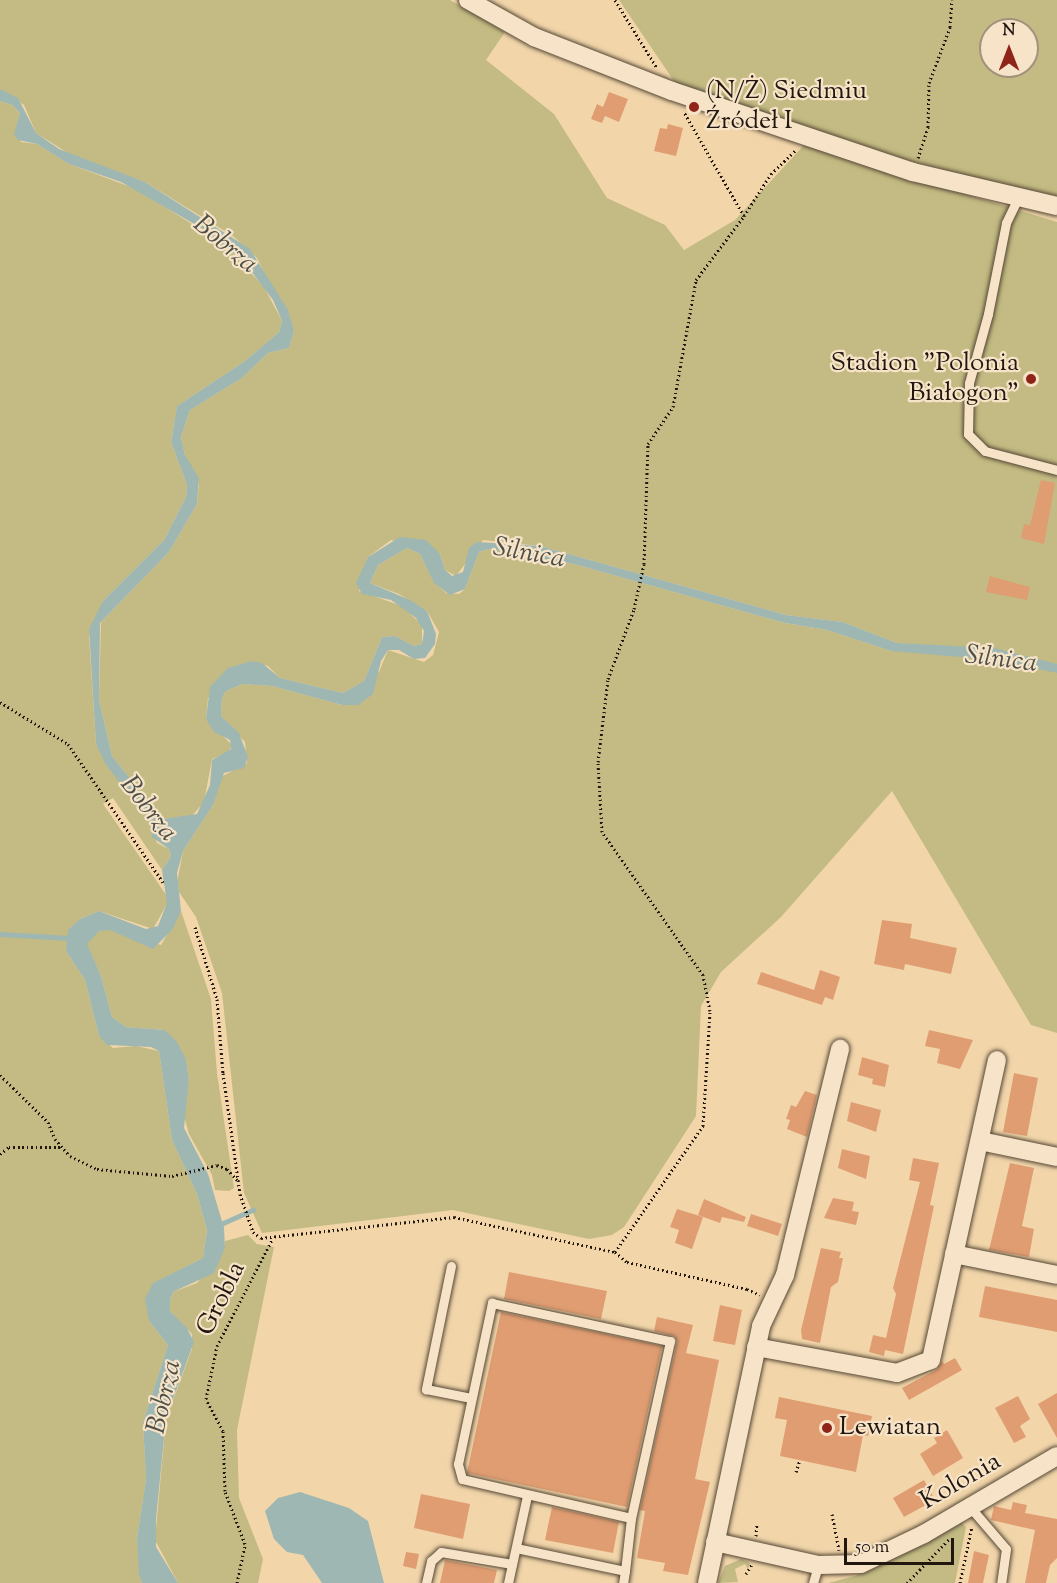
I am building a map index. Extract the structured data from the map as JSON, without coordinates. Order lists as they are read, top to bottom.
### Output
{
  "streets": {
    "street": ["Kolonia"],
    "path": ["Grobla"]
  },
  "water": ["Bobrza", "Silnica"],
  "places": ["(N/Ż) Siedmiu Źródeł I", "Stadion \"Polonia Białogon\"", "Lewiatan"],
  "scale_bar": "50 m",
  "north": "top"
}
